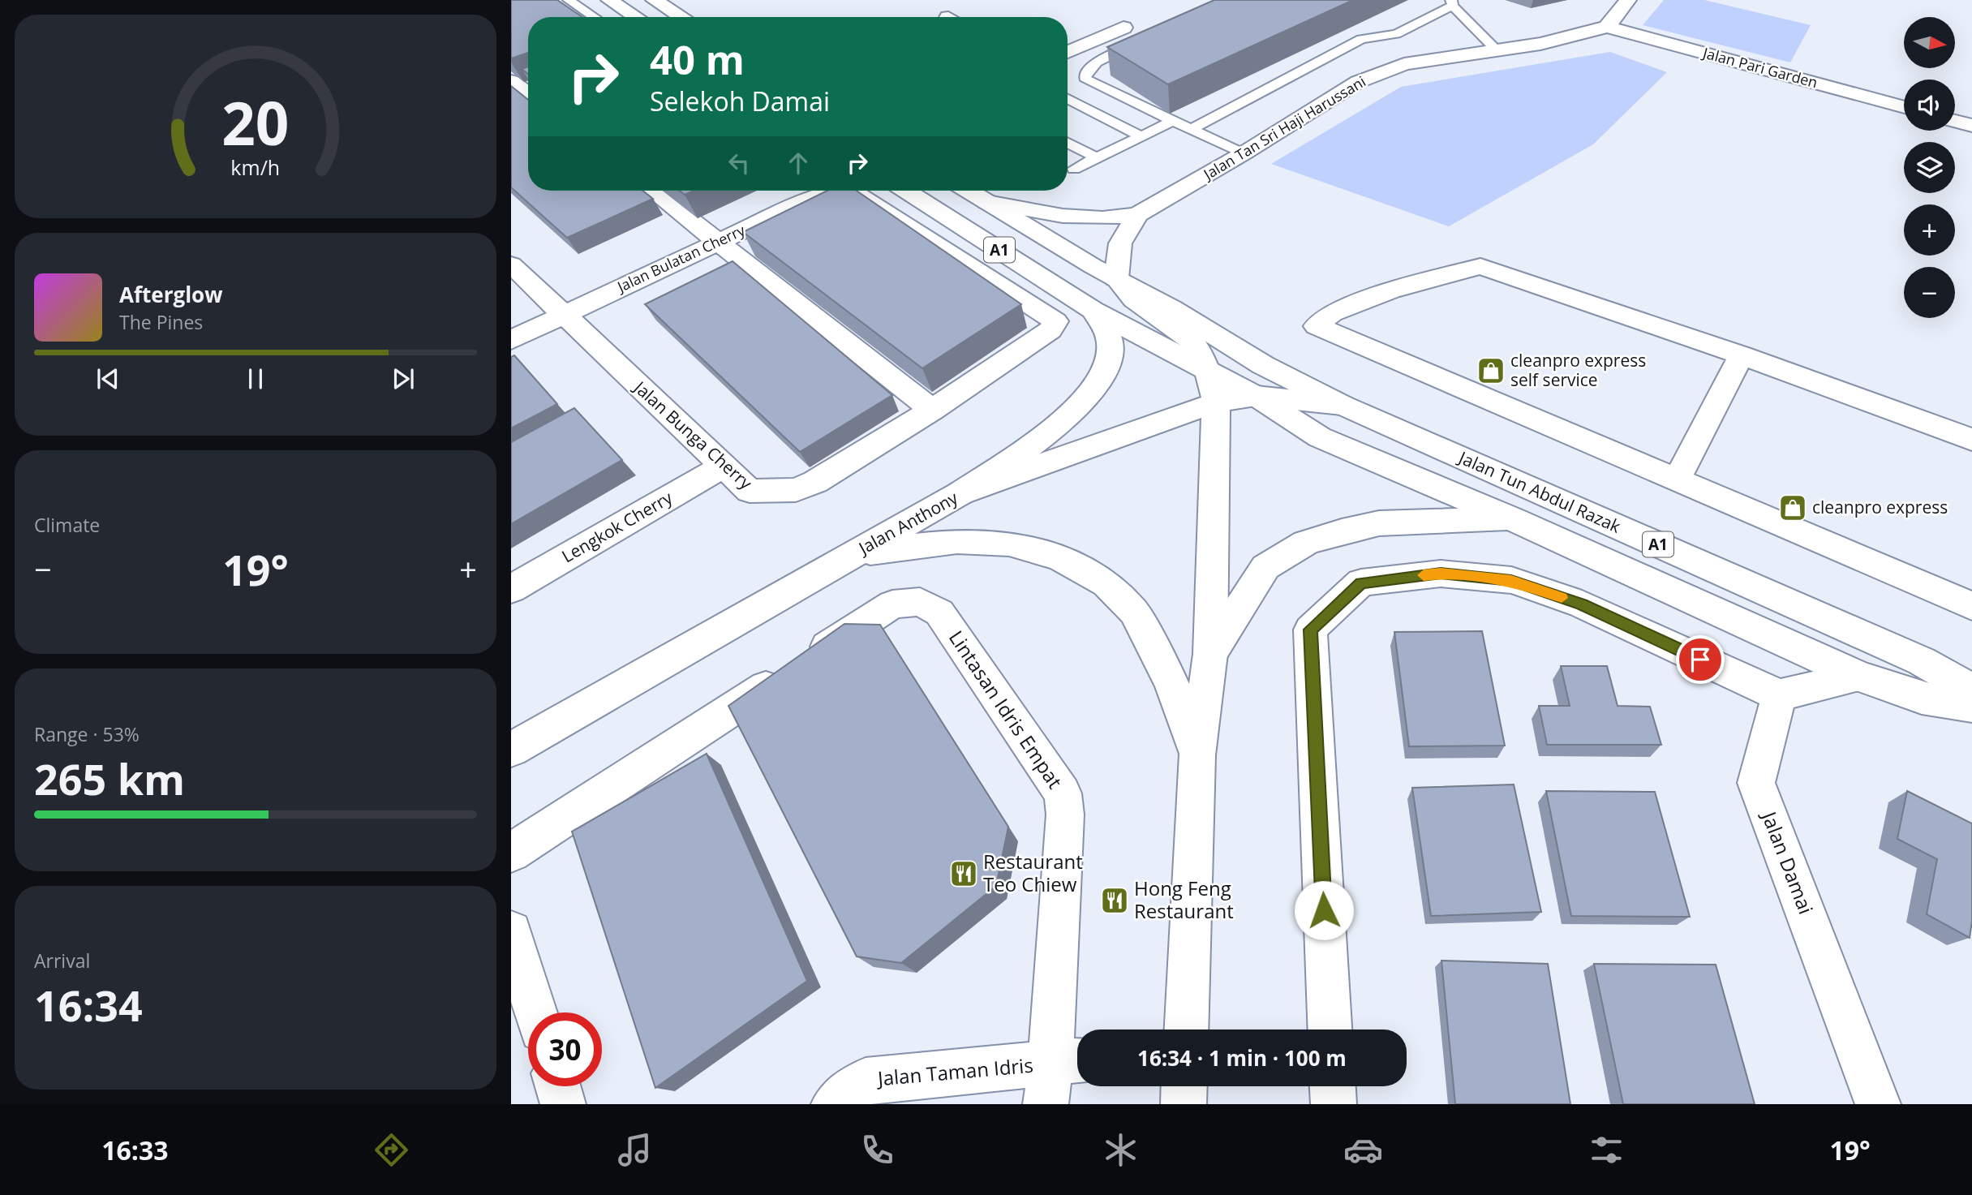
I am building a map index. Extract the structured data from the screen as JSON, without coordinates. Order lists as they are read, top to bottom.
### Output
{
  "streets": {
    "street": [
      "Jalan Pari Garden",
      "Jalan Tan Sri Haji Harussani",
      "A1",
      "Jalan Bulatan Cherry",
      "Jalan Bunga Cherry",
      "Jalan Tun Abdul Razak",
      "Jalan Anthony",
      "Lengkok Cherry",
      "Lintasan Idris Empat",
      "Jalan Damai",
      "Jalan Taman Idris"
    ]
  },
  "crossings": [
    ["Jalan Pari Garden", "Jalan Tan Sri Haji Harussani"],
    ["Jalan Tan Sri Haji Harussani", "Jalan Tun Abdul Razak"],
    ["Jalan Bulatan Cherry", "Jalan Bunga Cherry"],
    ["Jalan Bunga Cherry", "Lengkok Cherry"],
    ["Jalan Tun Abdul Razak", "Jalan Anthony"],
    ["Lintasan Idris Empat", "Jalan Taman Idris"]
  ],
  "places": {
    "shop": ["cleanpro express self service", "cleanpro express"],
    "restaurant": ["Restaurant Teo Chiew", "Hong Feng Restaurant"]
  },
  "north": "right",
  "page": {
    "map_buttons": ["+", "−"],
    "turn": ["40 m", "Selekoh Damai"],
    "song": ["Afterglow", "The Pines"],
    "tile": [
      "Climate",
      ["Range · 53%", "265 km"],
      ["Arrival", "16:34"]
    ],
    "heat": ["−", "19°", "+"],
    "limit": "30",
    "trip": "16:34 · 1 min · 100 m",
    "tabs": ["16:33", "19°"],
    "gauge": ["20", "km/h"]
  }
}
